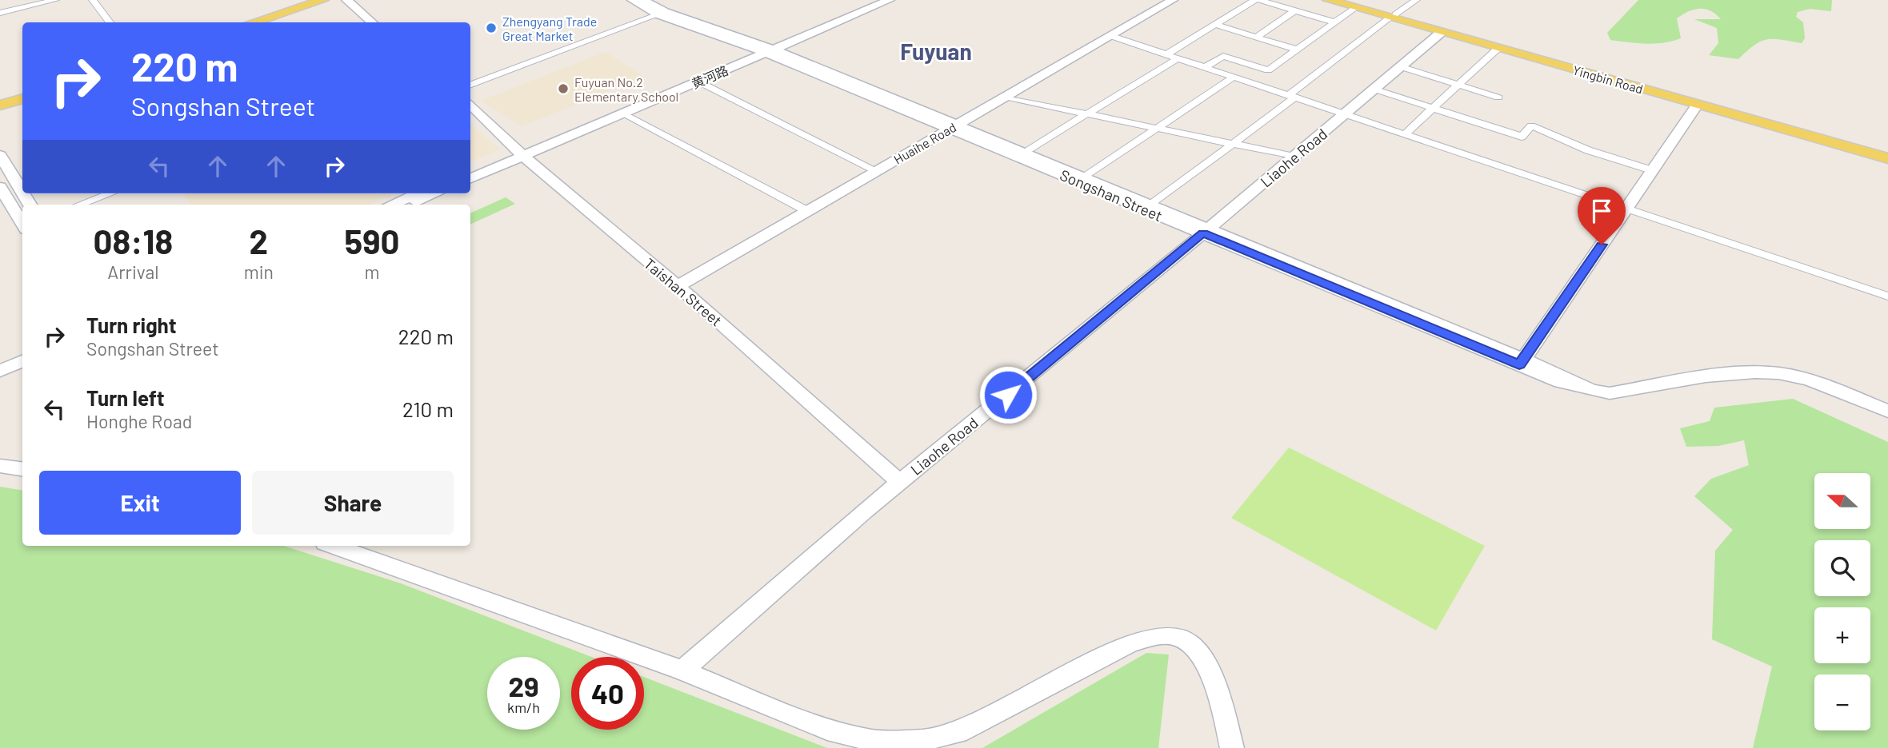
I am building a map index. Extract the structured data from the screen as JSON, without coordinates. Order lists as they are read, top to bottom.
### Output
{
  "streets": {
    "main road": ["Yingbin Road"],
    "street": [
      "黄河路",
      "Huaihe Road",
      "Liaohe Road",
      "Songshan Street",
      "Taishan Street"
    ]
  },
  "crossings": [
    ["黄河路", "Songshan Street"],
    ["黄河路", "Taishan Street"],
    ["Yingbin Road", "Liaohe Road"],
    ["Huaihe Road", "Songshan Street"],
    ["Huaihe Road", "Taishan Street"],
    ["Liaohe Road", "Songshan Street"],
    ["Liaohe Road", "Taishan Street"]
  ],
  "districts": ["Fuyuan"],
  "places": ["Zhengyang Trade Great Market", "Fuyuan No.2 Elementary School"],
  "north": "left",
  "page": {
    "turn": ["220 m", "Songshan Street"],
    "eta": [
      "08:18",
      "Arrival",
      "2",
      "min",
      "590",
      "m"
    ],
    "list": [
      {
        "name": "Turn right",
        "note": "Songshan Street",
        "value": "220 m"
      },
      {
        "name": "Turn left",
        "note": "Honghe Road",
        "value": "210 m"
      }
    ],
    "buttons": ["Exit", "Share"],
    "map_buttons": ["+", "−"],
    "speed": "29 km/h",
    "limit": "40"
  }
}
